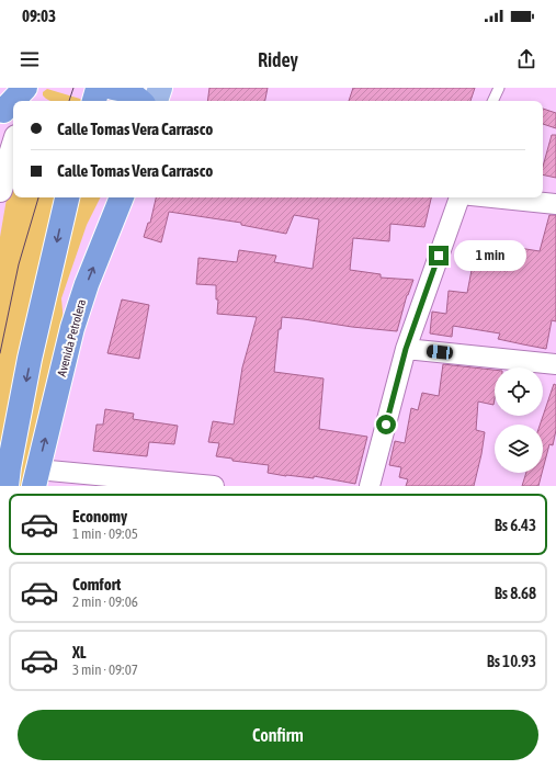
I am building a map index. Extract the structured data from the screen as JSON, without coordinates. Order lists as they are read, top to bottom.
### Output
{
  "streets": {
    "highway": ["Avenida Petrolera"]
  },
  "page": {
    "status": "09:03",
    "header": "Ridey",
    "banner": ["Calle Tomas Vera Carrasco", "Calle Tomas Vera Carrasco"],
    "bubble": "1 min",
    "list": [
      {
        "name": "Economy",
        "note": "1 min · 09:05",
        "value": "Bs 6.43"
      },
      {
        "name": "Comfort",
        "note": "2 min · 09:06",
        "value": "Bs 8.68"
      },
      {
        "name": "XL",
        "note": "3 min · 09:07",
        "value": "Bs 10.93"
      }
    ],
    "buttons": "Confirm"
  }
}
